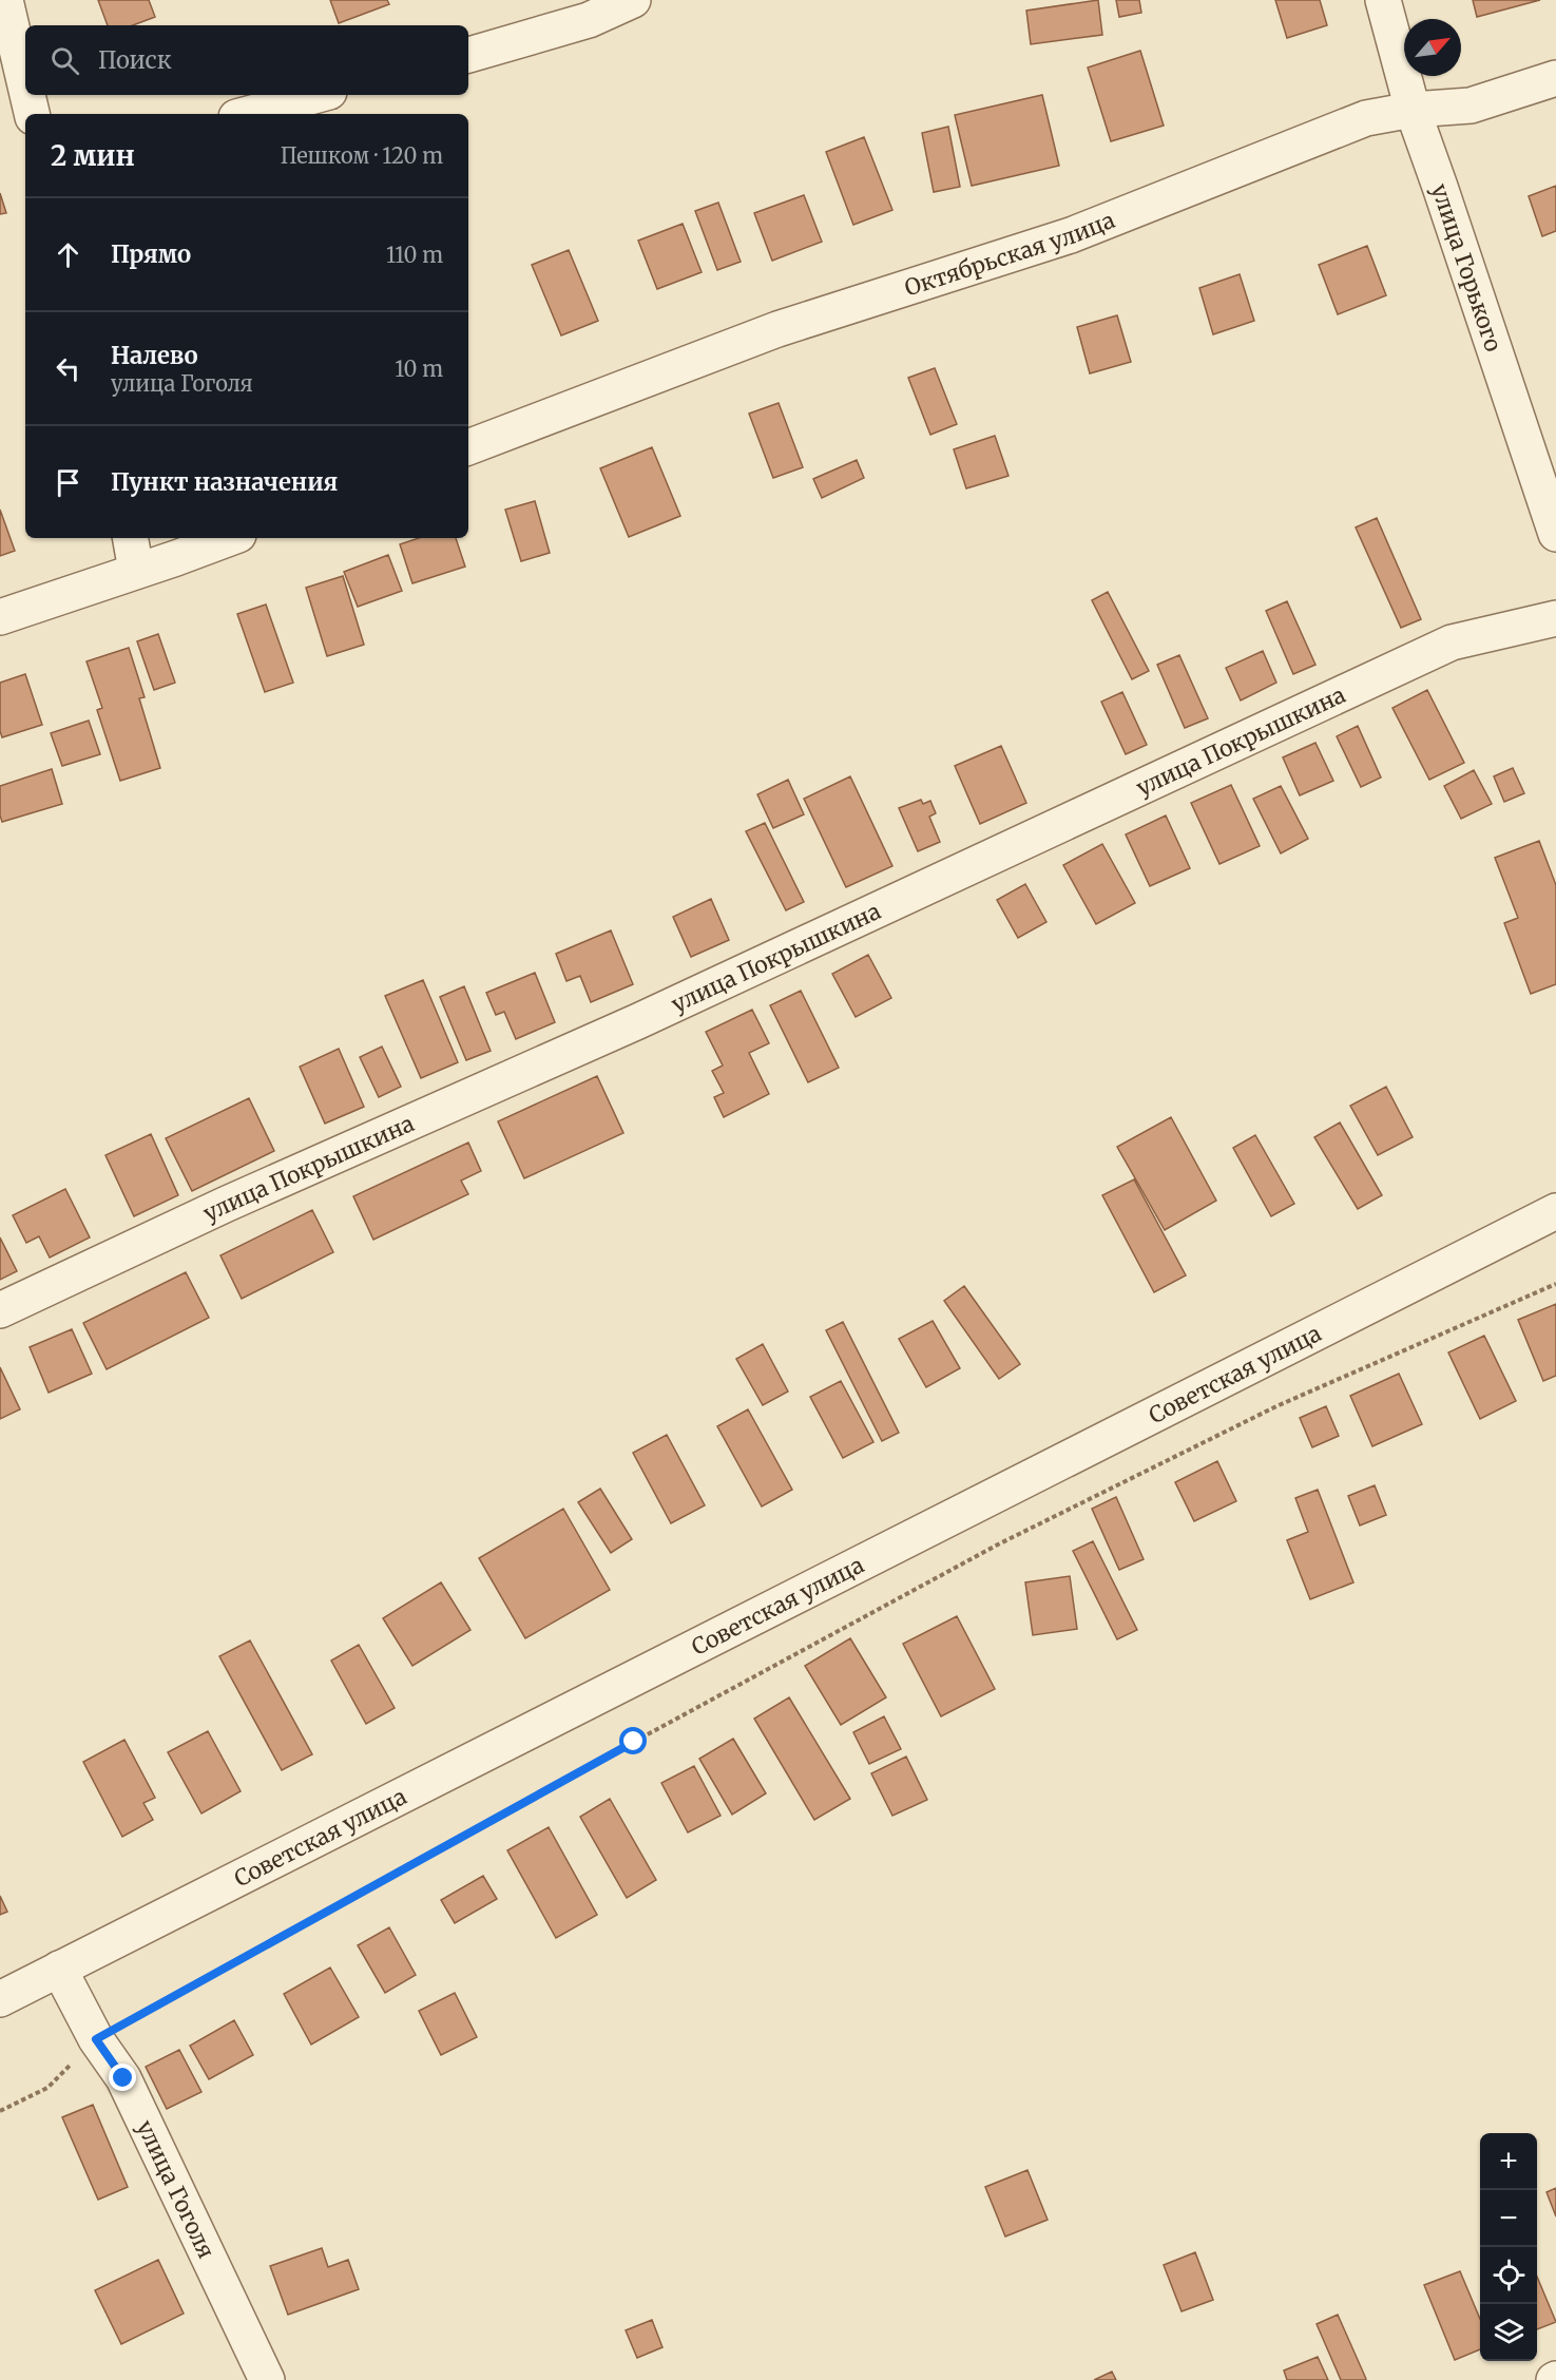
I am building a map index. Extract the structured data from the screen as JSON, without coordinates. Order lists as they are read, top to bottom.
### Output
{
  "streets": {
    "street": [
      "Октябрьская улица",
      "улица Горького",
      "улица Покрышкина",
      "Советская улица",
      "улица Гоголя"
    ]
  },
  "crossings": [
    ["Октябрьская улица", "улица Горького"],
    ["Советская улица", "улица Гоголя"]
  ],
  "north": "top right",
  "page": {
    "search": "Поиск",
    "heading": ["2 мин", "Пешком · 120 m"],
    "list": [
      ["Прямо", "110 m"],
      ["Налево", "улица Гоголя", "10 m"],
      "Пункт назначения"
    ],
    "map_buttons": ["+", "−"]
  }
}
